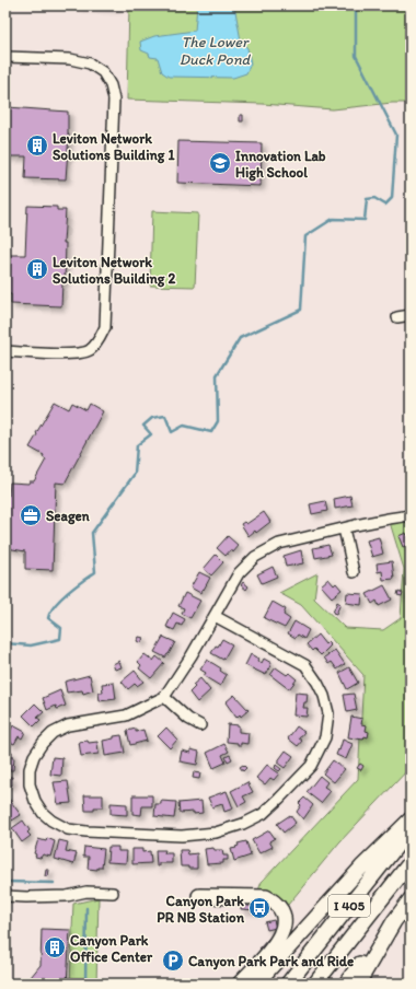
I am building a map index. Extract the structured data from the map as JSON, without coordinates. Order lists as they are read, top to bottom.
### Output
{
  "streets": {
    "highway": ["I 405"]
  },
  "water": ["The Lower Duck Pond"],
  "places": {
    "building": ["Leviton Network Solutions Building 1", "Leviton Network Solutions Building 2", "Canyon Park Office Center"],
    "school or university": ["Innovation Lab High School"],
    "office": ["Seagen"],
    "bus stop": ["Canyon Park PR NB Station"],
    "parking": ["Canyon Park Park and Ride"]
  }
}
